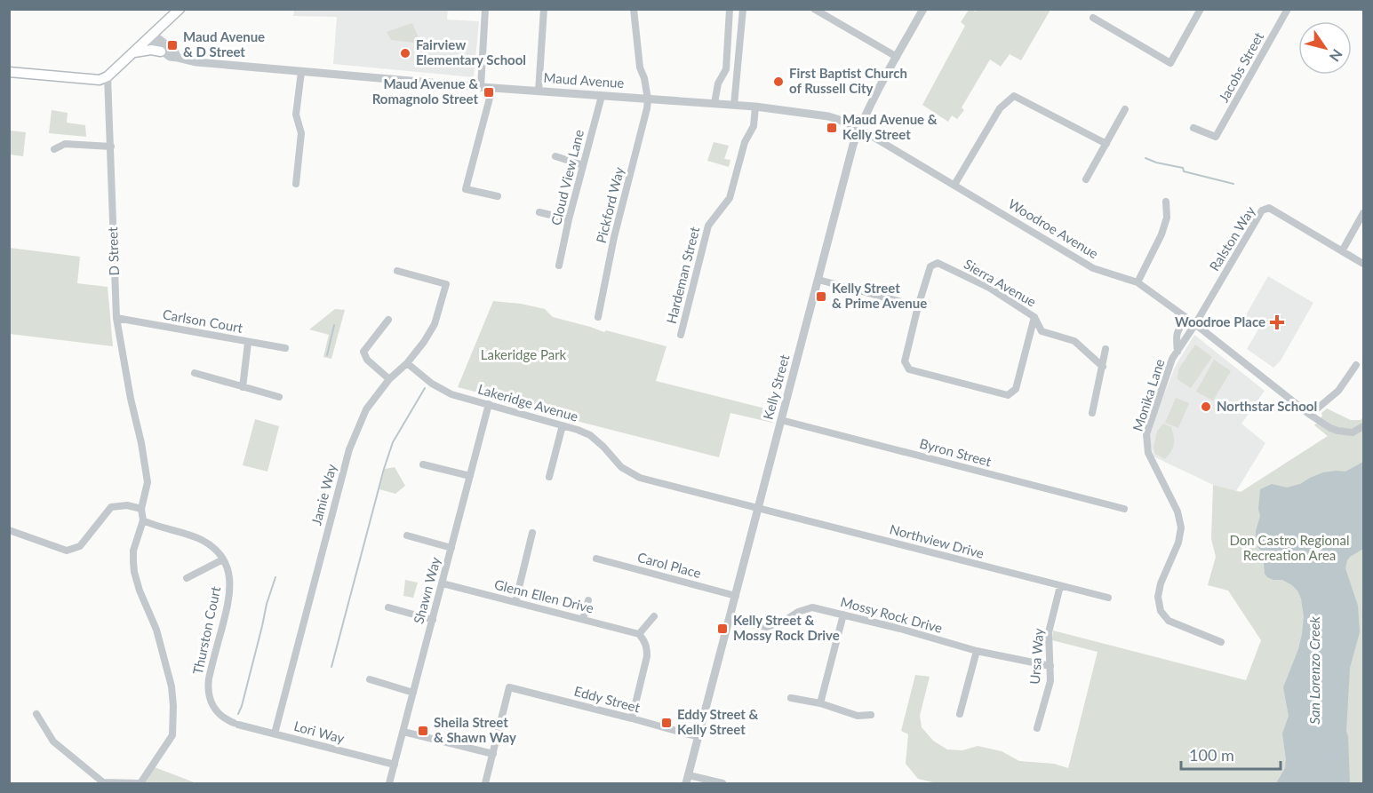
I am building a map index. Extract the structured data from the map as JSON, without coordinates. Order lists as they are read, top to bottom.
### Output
{
  "streets": {
    "street": [
      "Jacobs Street",
      "Maud Avenue",
      "Cloud View Lane",
      "Pickford Way",
      "Woodroe Avenue",
      "Ralston Way",
      "D Street",
      "Hardeman Street",
      "Sierra Avenue",
      "Carlson Court",
      "Kelly Street",
      "Monika Lane",
      "Lakeridge Avenue",
      "Byron Street",
      "Jamie Way",
      "Northview Drive",
      "Carol Place",
      "Shawn Way",
      "Glenn Ellen Drive",
      "Mossy Rock Drive",
      "Thurston Court",
      "Ursa Way",
      "Eddy Street",
      "Lori Way"
    ]
  },
  "crossings": [
    ["Maud Avenue", "Cloud View Lane"],
    ["Maud Avenue", "Pickford Way"],
    ["Maud Avenue", "Woodroe Avenue"],
    ["Maud Avenue", "Hardeman Street"],
    ["Maud Avenue", "Kelly Street"],
    ["Woodroe Avenue", "Ralston Way"],
    ["Woodroe Avenue", "Kelly Street"],
    ["Woodroe Avenue", "Monika Lane"],
    ["Ralston Way", "Monika Lane"],
    ["D Street", "Carlson Court"],
    ["Kelly Street", "Lakeridge Avenue"],
    ["Kelly Street", "Byron Street"],
    ["Kelly Street", "Northview Drive"],
    ["Kelly Street", "Carol Place"],
    ["Kelly Street", "Mossy Rock Drive"],
    ["Kelly Street", "Eddy Street"],
    ["Lakeridge Avenue", "Jamie Way"],
    ["Lakeridge Avenue", "Northview Drive"],
    ["Lakeridge Avenue", "Shawn Way"],
    ["Jamie Way", "Lori Way"],
    ["Northview Drive", "Ursa Way"],
    ["Shawn Way", "Glenn Ellen Drive"],
    ["Shawn Way", "Lori Way"],
    ["Mossy Rock Drive", "Ursa Way"],
    ["Thurston Court", "Lori Way"]
  ],
  "water": ["San Lorenzo Creek"],
  "parks": ["Lakeridge Park", "Don Castro Regional Recreation Area"],
  "places": {
    "transit": [
      "Maud Avenue & D Street",
      "Maud Avenue & Romagnolo Street",
      "Maud Avenue & Kelly Street",
      "Kelly Street & Prime Avenue",
      "Kelly Street & Mossy Rock Drive",
      "Eddy Street & Kelly Street",
      "Sheila Street & Shawn Way"
    ],
    "other": ["Fairview Elementary School", "First Baptist Church of Russell City", "Northstar School"],
    "health": ["Woodroe Place"]
  },
  "scale_bar": "100 m",
  "north": "bottom right"
}
